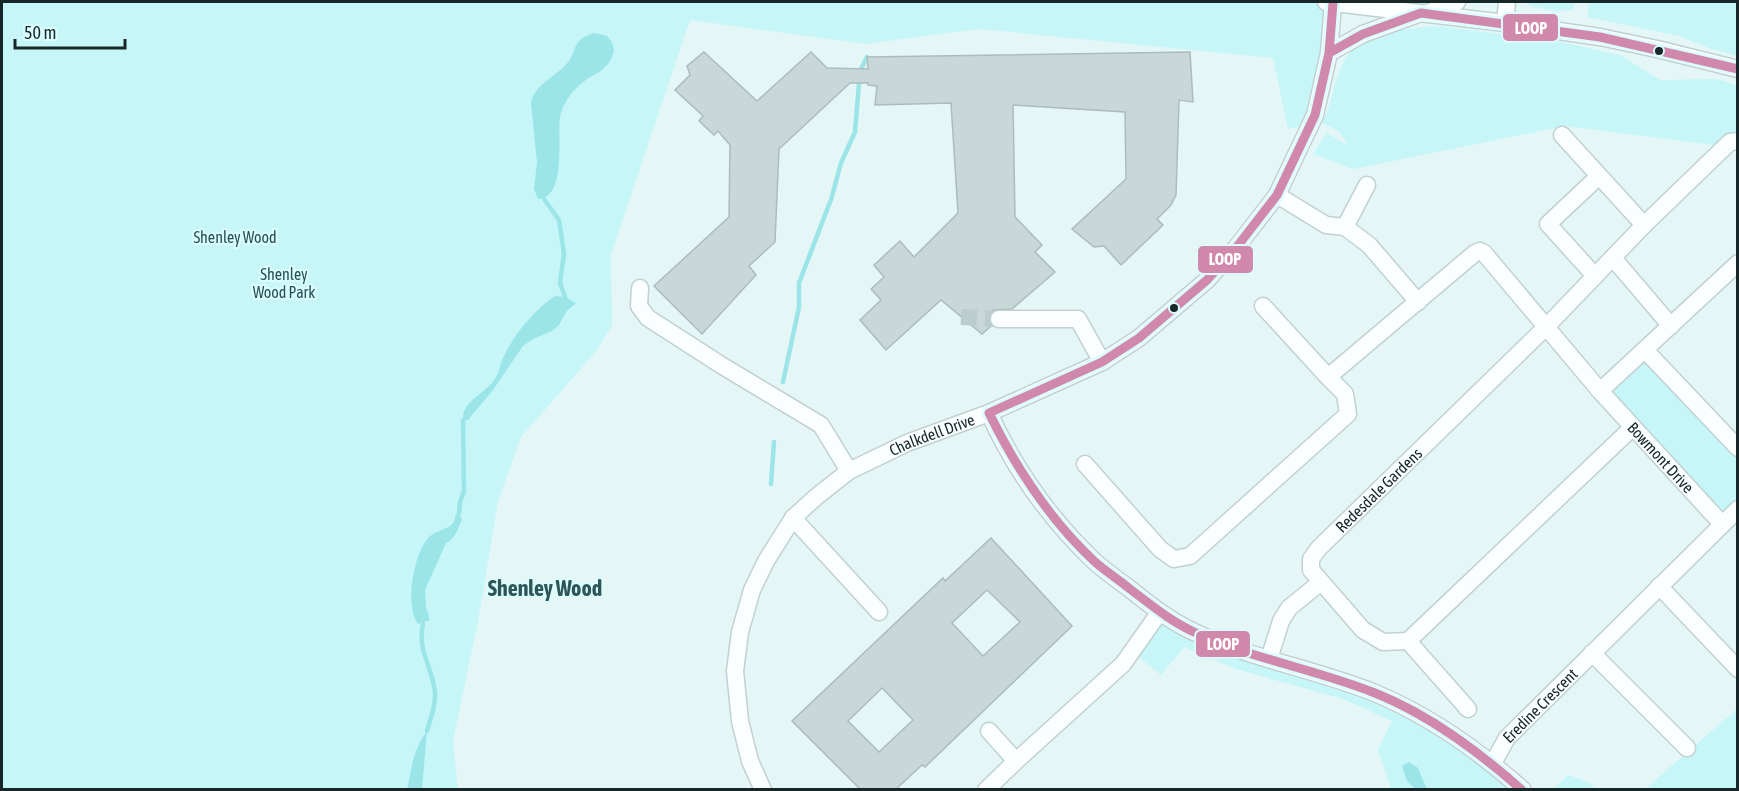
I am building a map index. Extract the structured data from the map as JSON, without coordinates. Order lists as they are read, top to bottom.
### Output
{
  "streets": {
    "street": [
      "Chalkdell Drive",
      "Bowmont Drive",
      "Redesdale Gardens",
      "Eredine Crescent"
    ]
  },
  "crossings": [
    ["Bowmont Drive", "Redesdale Gardens"],
    ["Bowmont Drive", "Eredine Crescent"]
  ],
  "districts": ["Shenley Wood"],
  "parks": ["Shenley Wood", "Shenley Wood Park"],
  "lines": ["transit line LOOP"],
  "scale_bar": "50 m"
}
